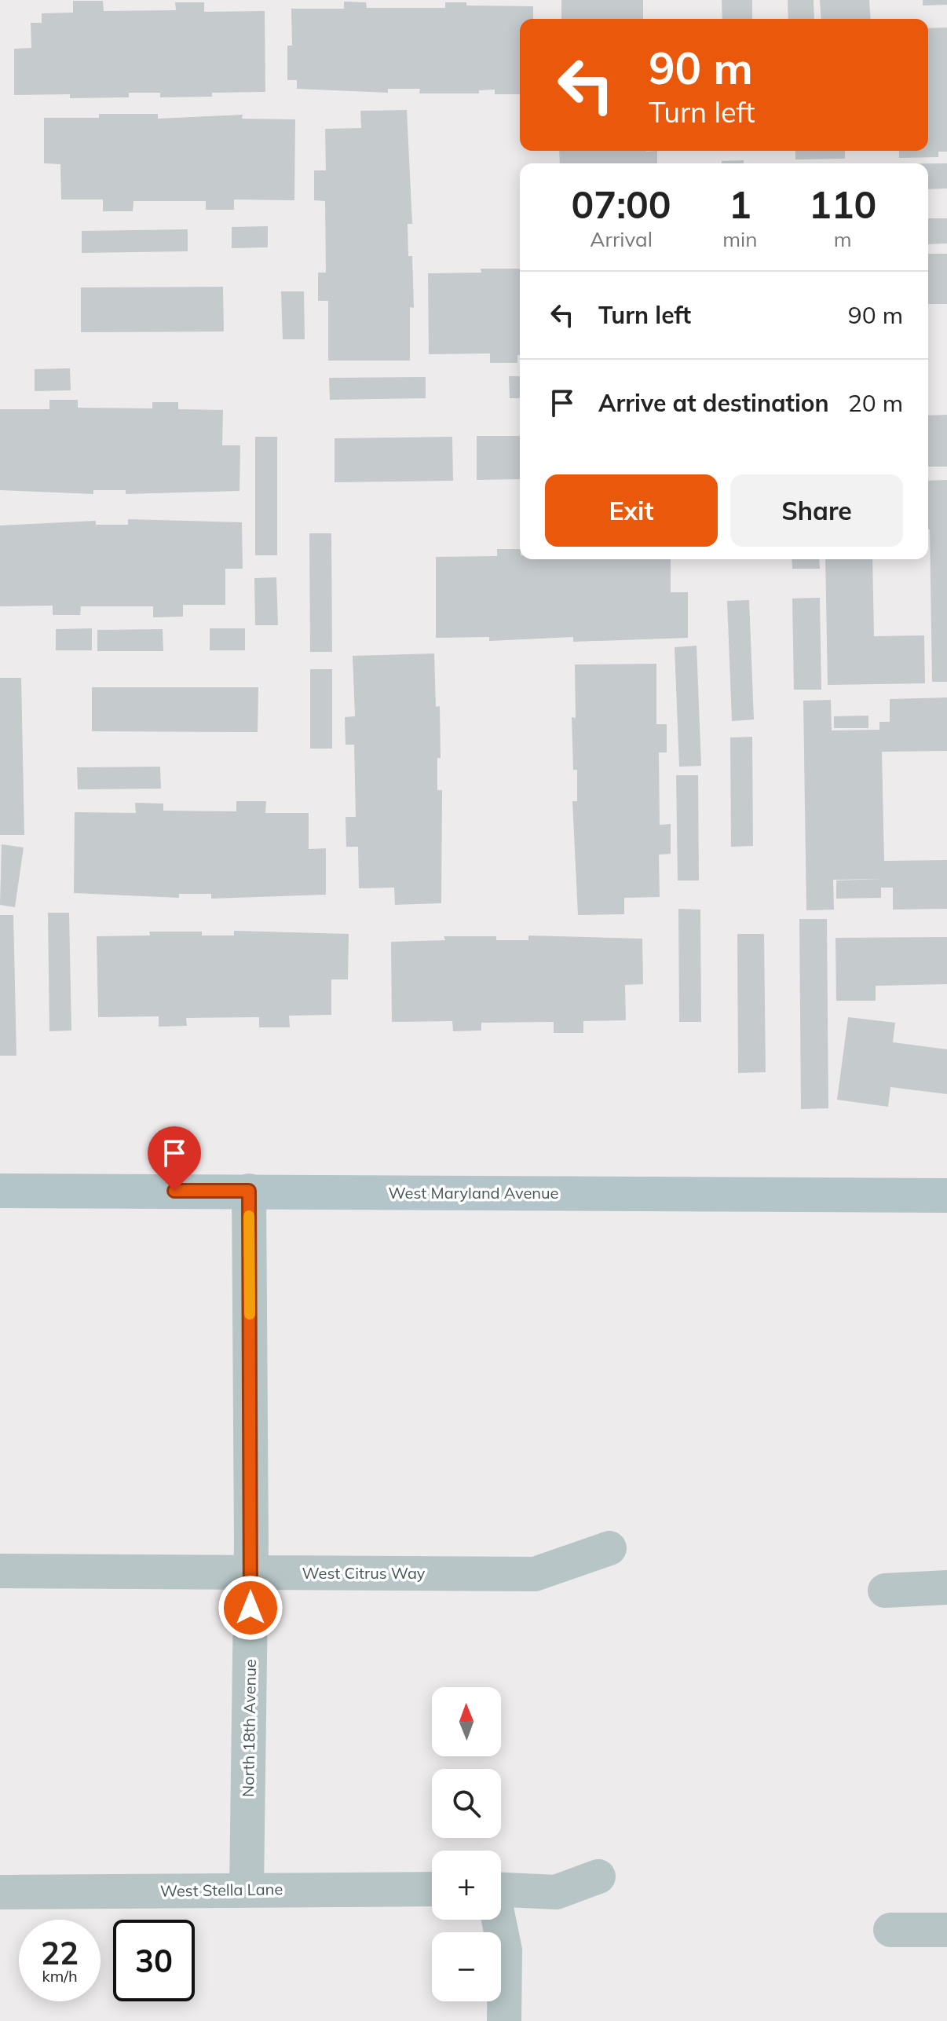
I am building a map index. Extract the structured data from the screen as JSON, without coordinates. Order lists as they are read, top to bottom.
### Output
{
  "streets": {
    "street": [
      "West Maryland Avenue",
      "West Citrus Way",
      "North 18th Avenue",
      "West Stella Lane"
    ]
  },
  "crossings": [
    ["West Maryland Avenue", "North 18th Avenue"],
    ["West Citrus Way", "North 18th Avenue"],
    ["North 18th Avenue", "West Stella Lane"]
  ],
  "north": "top",
  "page": {
    "turn": ["90 m", "Turn left"],
    "eta": [
      "07:00",
      "Arrival",
      "1",
      "min",
      "110",
      "m"
    ],
    "list": [
      {
        "name": "Turn left",
        "value": "90 m"
      },
      {
        "name": "Arrive at destination",
        "value": "20 m"
      }
    ],
    "buttons": ["Exit", "Share"],
    "map_buttons": ["+", "−"],
    "speed": "22 km/h",
    "limit": "30"
  }
}
